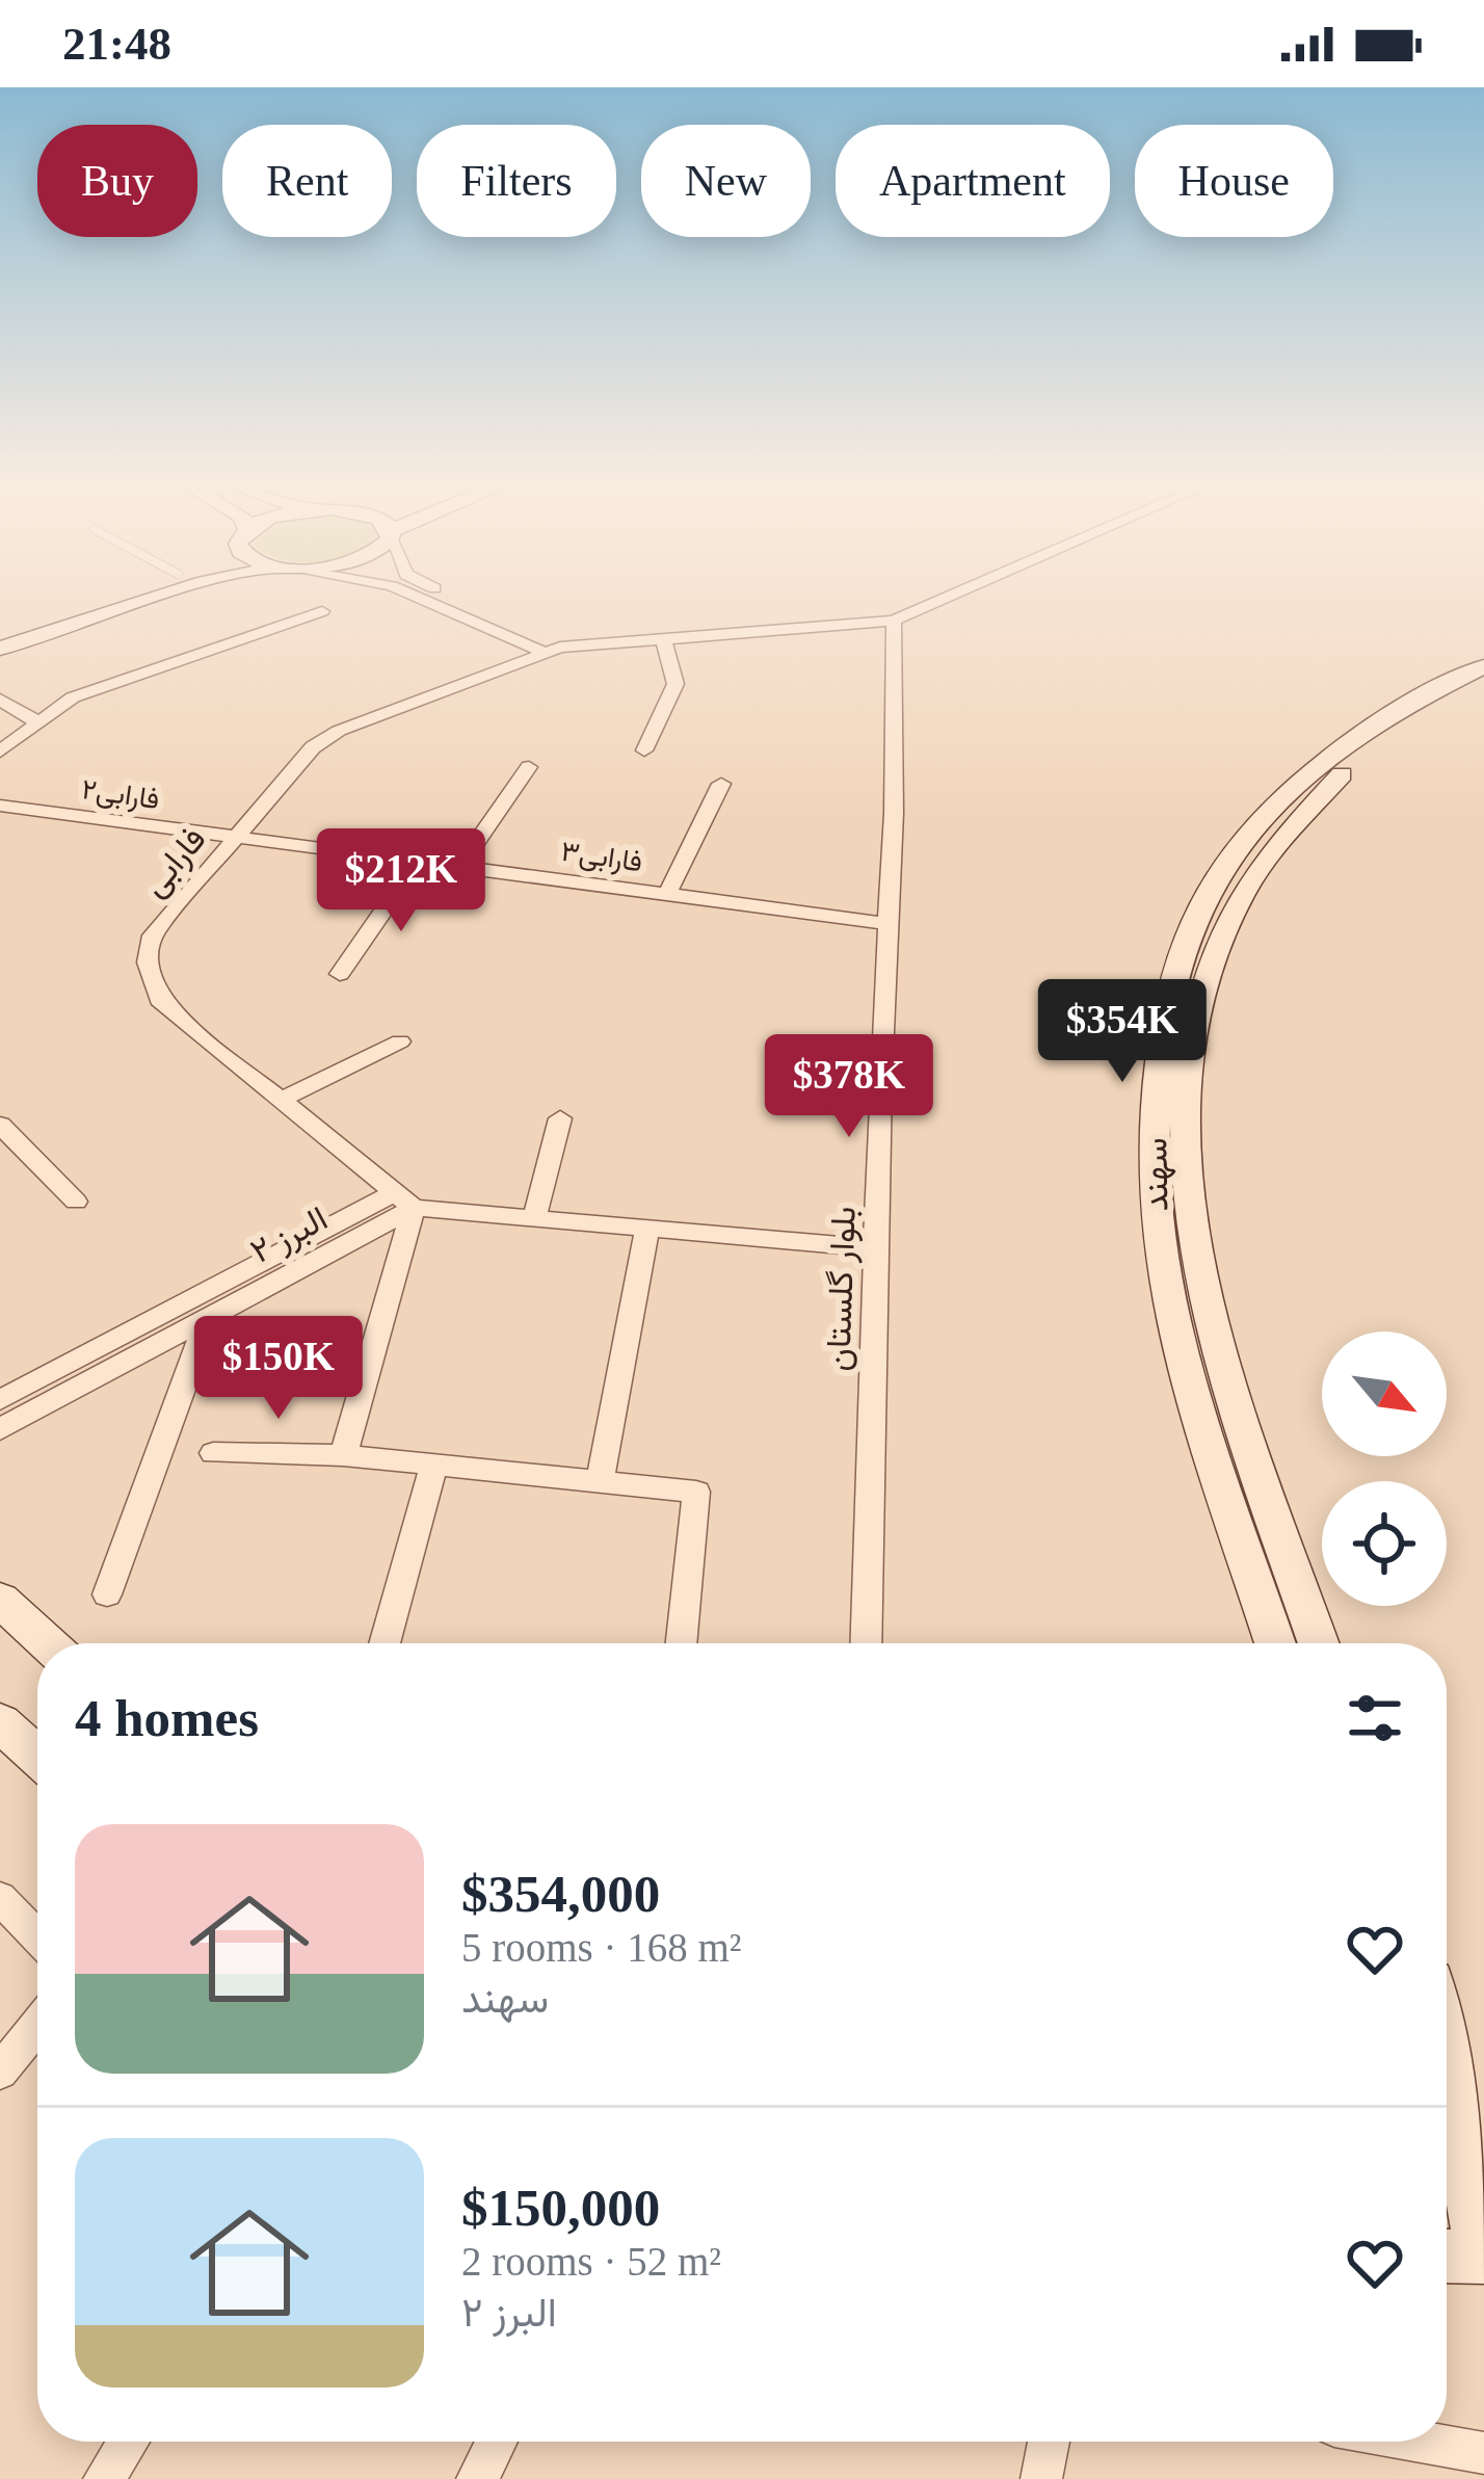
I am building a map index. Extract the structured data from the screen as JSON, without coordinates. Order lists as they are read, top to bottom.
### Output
{
  "streets": {
    "street": [
      "فارابی۲",
      "فارابی۳",
      "فارابی",
      "سهند",
      "البرز ۲",
      "بلوار گلستان"
    ]
  },
  "crossings": [
    ["فارابی۲", "فارابی۳"],
    ["فارابی۲", "فارابی"],
    ["فارابی۳", "فارابی"],
    ["فارابی۳", "بلوار گلستان"],
    ["فارابی", "البرز ۲"],
    ["فارابی", "بلوار گلستان"]
  ],
  "north": "bottom right",
  "page": {
    "status": "21:48",
    "chip": [
      "Buy",
      "Rent",
      "Filters",
      "New",
      "Apartment",
      "House"
    ],
    "price": [
      "$212K",
      "$354K",
      "$378K",
      "$150K"
    ],
    "heading": "4 homes",
    "list": [
      {
        "name": "$354,000",
        "note": "5 rooms · 168 m² · سهند"
      },
      {
        "name": "$150,000",
        "note": "2 rooms · 52 m² · البرز ۲"
      }
    ]
  }
}
